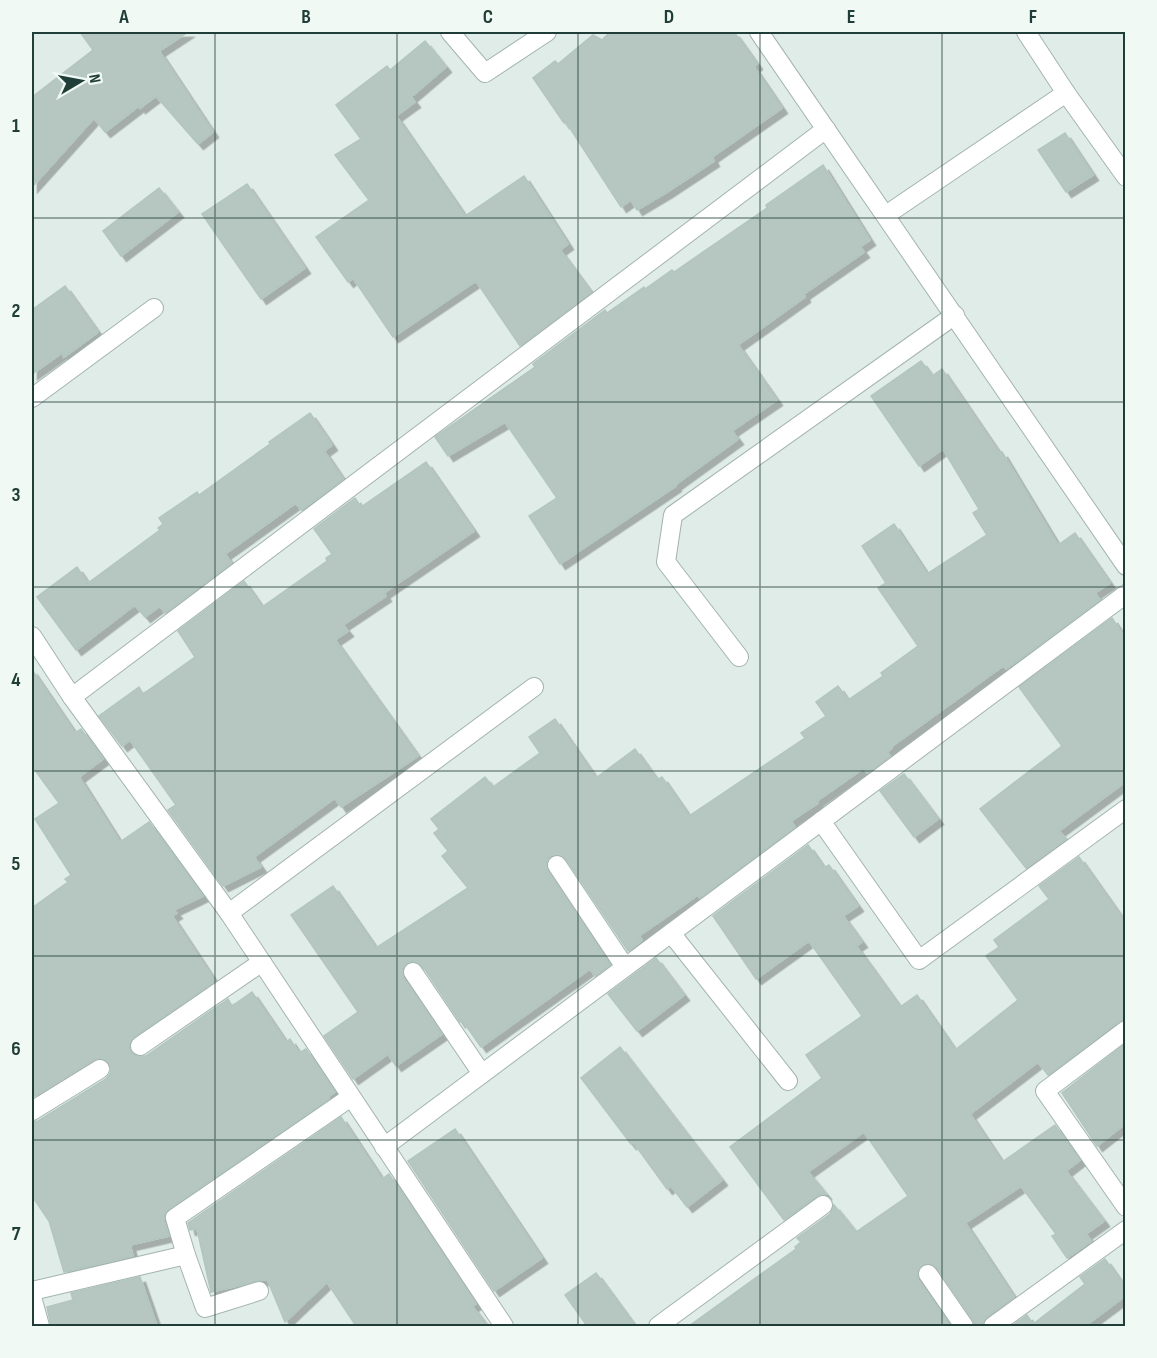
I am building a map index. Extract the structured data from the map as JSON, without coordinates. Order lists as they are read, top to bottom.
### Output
{
  "north": "right",
  "grid": {
    "columns": [
      "A",
      "B",
      "C",
      "D",
      "E",
      "F"
    ],
    "rows": [
      "1",
      "2",
      "3",
      "4",
      "5",
      "6",
      "7"
    ]
  }
}
